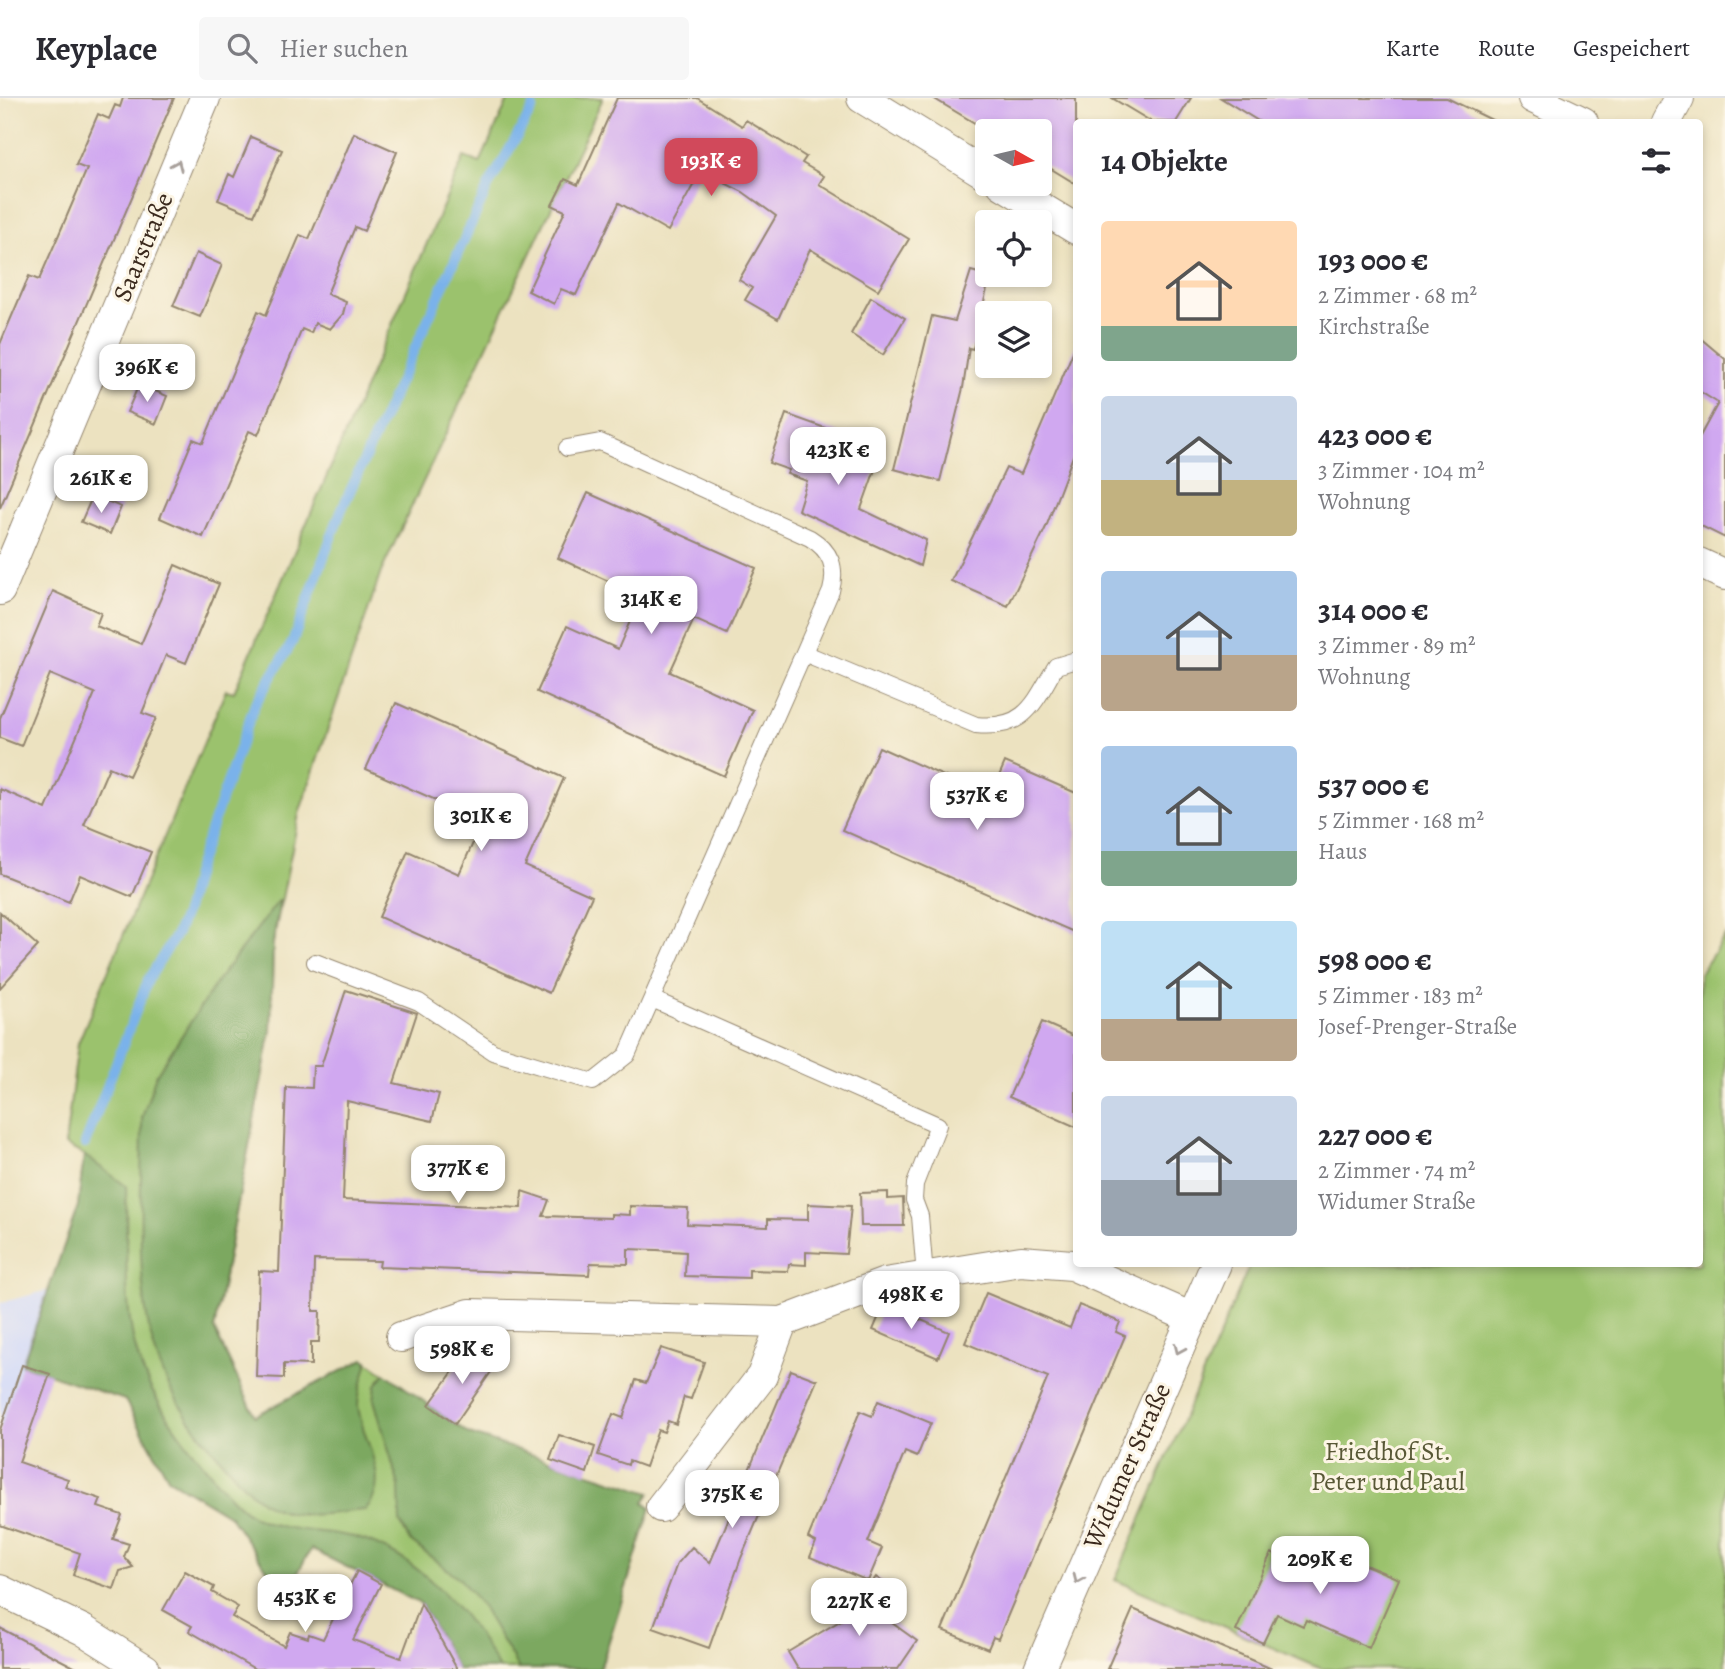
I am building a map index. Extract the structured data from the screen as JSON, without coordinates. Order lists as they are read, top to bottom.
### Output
{
  "streets": {
    "street": ["Saarstraße", "Widumer Straße"]
  },
  "one_way": ["Saarstraße", "Widumer Straße"],
  "parks": ["Friedhof St. Peter und Paul"],
  "north": "right",
  "page": {
    "header": "Keyplace",
    "search": "Hier suchen",
    "nav": ["Karte", "Route", "Gespeichert"],
    "heading": "14 Objekte",
    "price": [
      "193K €",
      "396K €",
      "423K €",
      "261K €",
      "314K €",
      "537K €",
      "301K €",
      "377K €",
      "498K €",
      "598K €",
      "375K €",
      "209K €",
      "453K €",
      "227K €"
    ],
    "list": [
      {
        "name": "193 000 €",
        "note": "2 Zimmer · 68 m² · Kirchstraße"
      },
      {
        "name": "423 000 €",
        "note": "3 Zimmer · 104 m² · Wohnung"
      },
      {
        "name": "314 000 €",
        "note": "3 Zimmer · 89 m² · Wohnung"
      },
      {
        "name": "537 000 €",
        "note": "5 Zimmer · 168 m² · Haus"
      },
      {
        "name": "598 000 €",
        "note": "5 Zimmer · 183 m² · Josef-Prenger-Straße"
      },
      {
        "name": "227 000 €",
        "note": "2 Zimmer · 74 m² · Widumer Straße"
      }
    ]
  }
}
